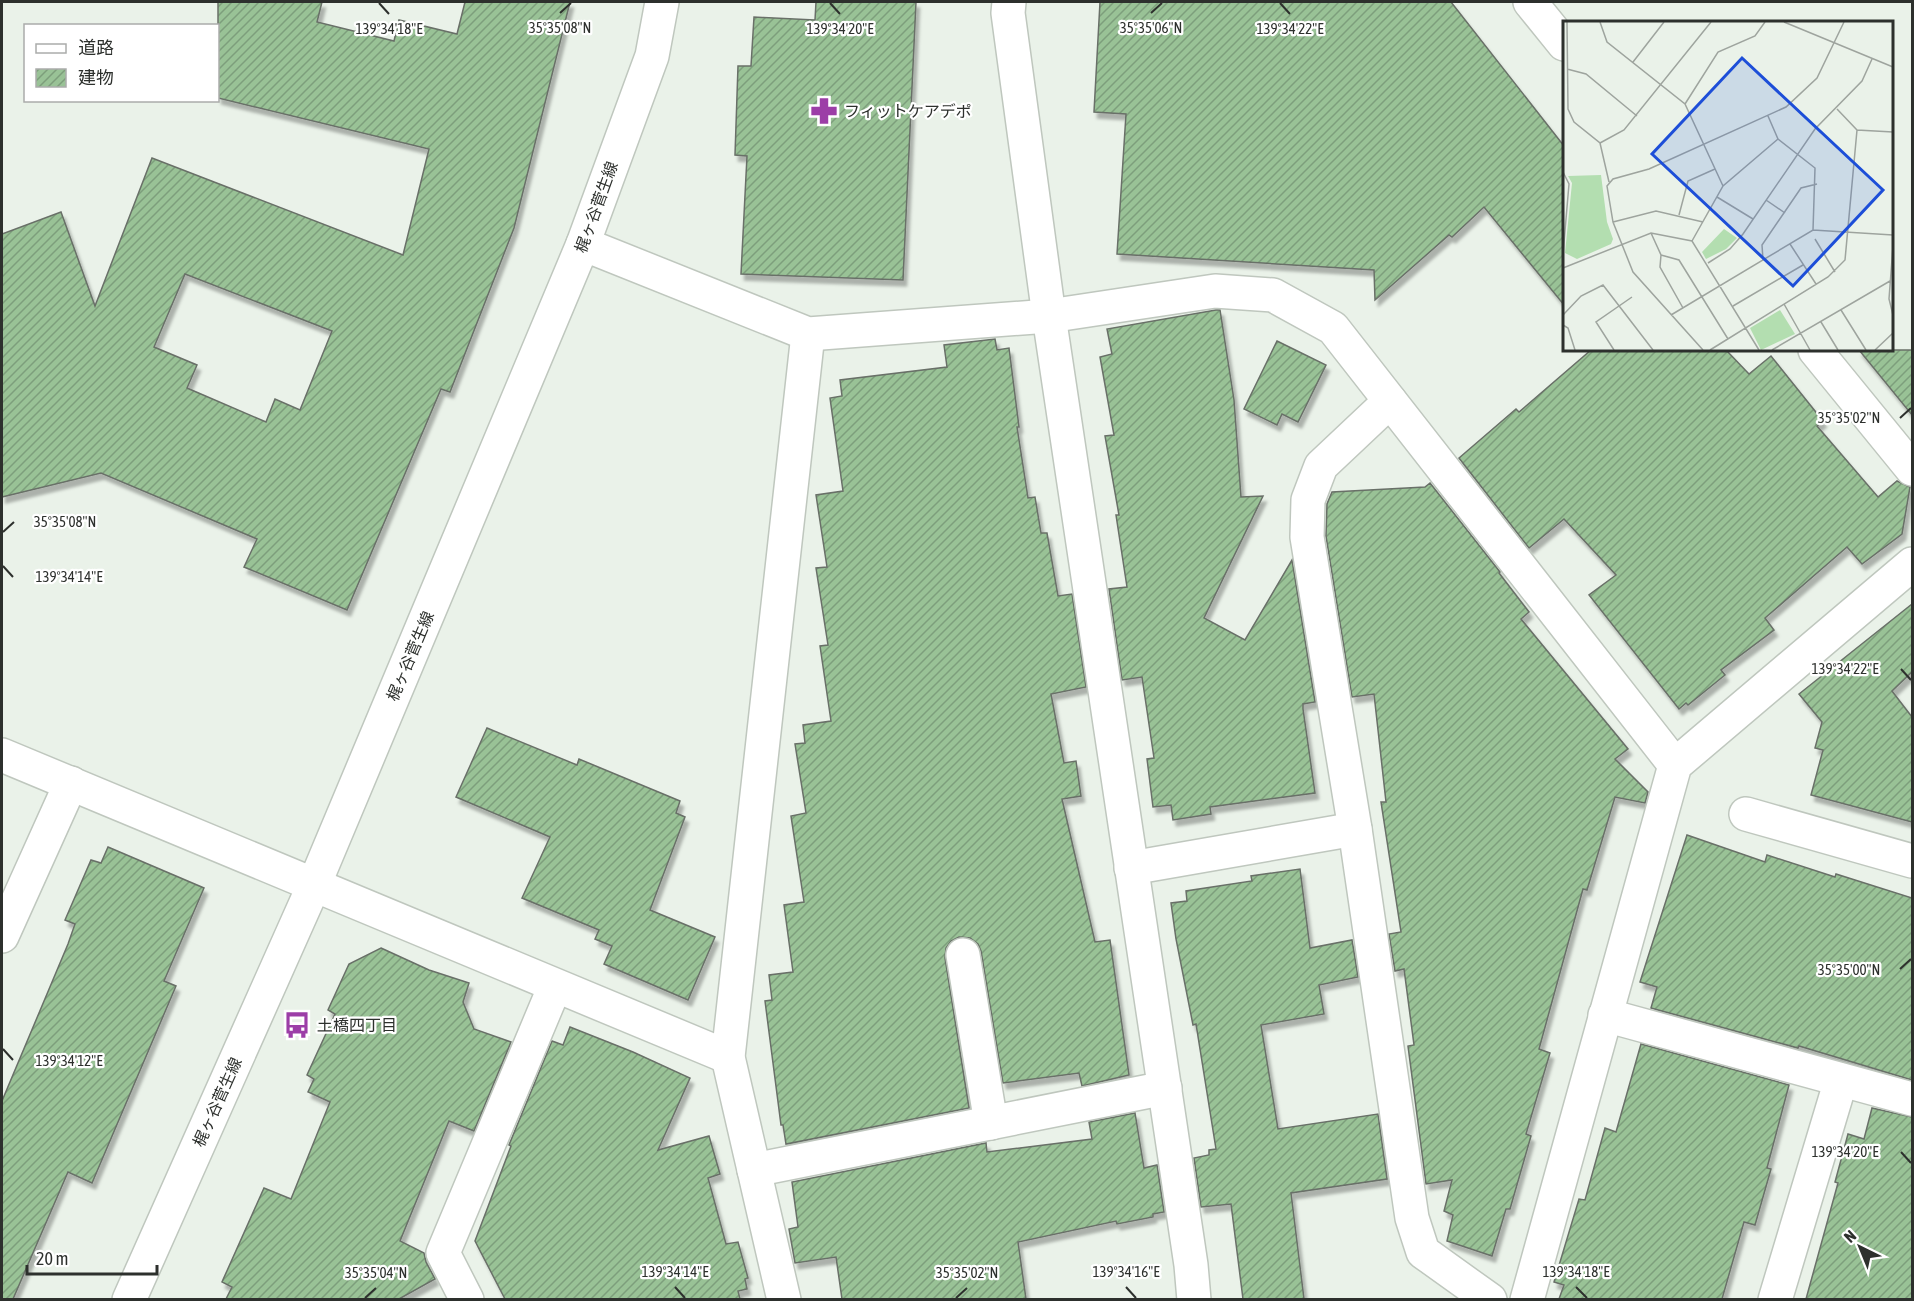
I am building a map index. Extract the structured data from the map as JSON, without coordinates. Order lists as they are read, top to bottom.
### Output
{
  "streets": {
    "street": ["梶ヶ谷菅生線"]
  },
  "places": {
    "pharmacy": ["フィットケアデポ"],
    "bus stop": ["土橋四丁目"]
  },
  "legend": ["道路", "建物"],
  "scale_bar": "20 m",
  "north": "top left",
  "coordinates": [
    "35°35'08\"N",
    "35°35'06\"N",
    "139°34'18\"E",
    "139°34'20\"E",
    "139°34'22\"E",
    "35°35'02\"N",
    "139°34'14\"E",
    "35°35'00\"N",
    "139°34'12\"E",
    "139°34'16\"E",
    "35°35'04\"N"
  ]
}
